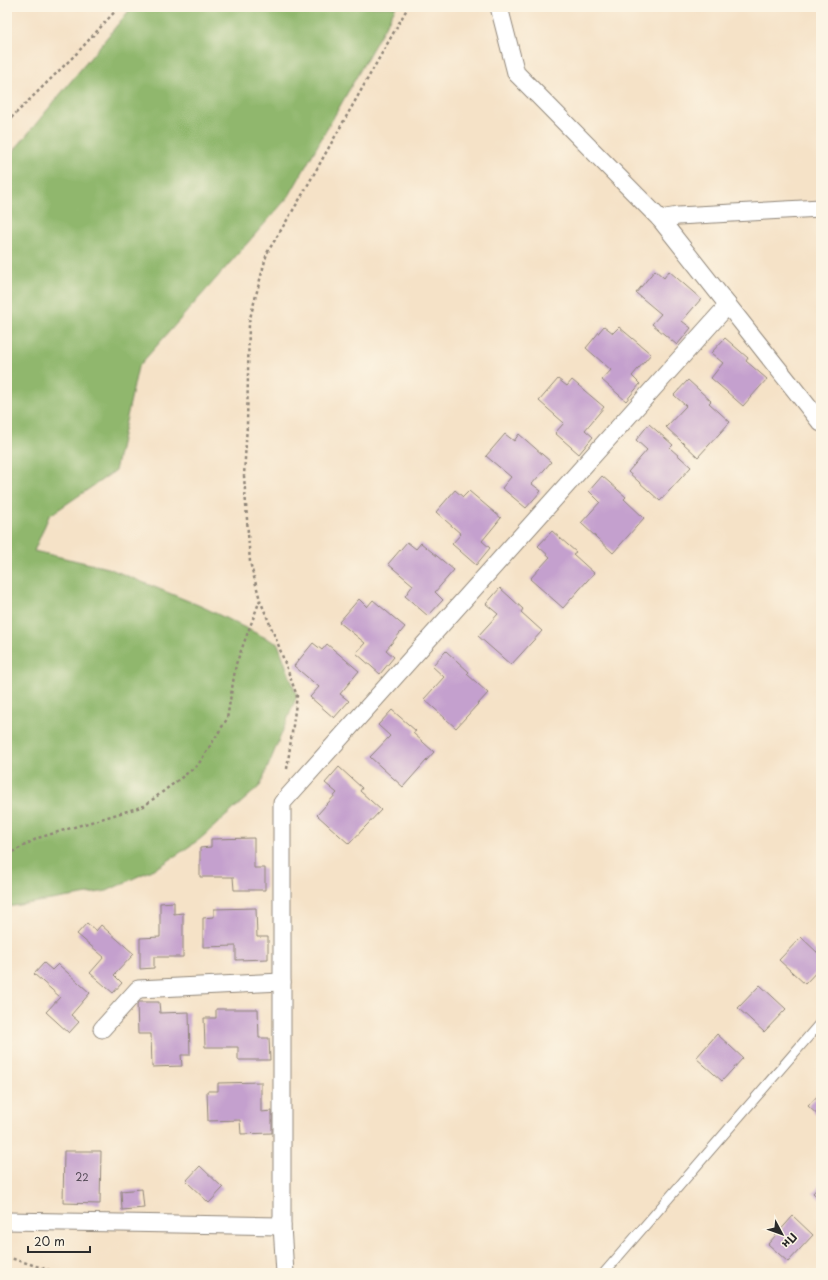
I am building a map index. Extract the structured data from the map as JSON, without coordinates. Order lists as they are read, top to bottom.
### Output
{
  "house_numbers": ["22"],
  "scale_bar": "20 m",
  "north": "bottom right"
}
